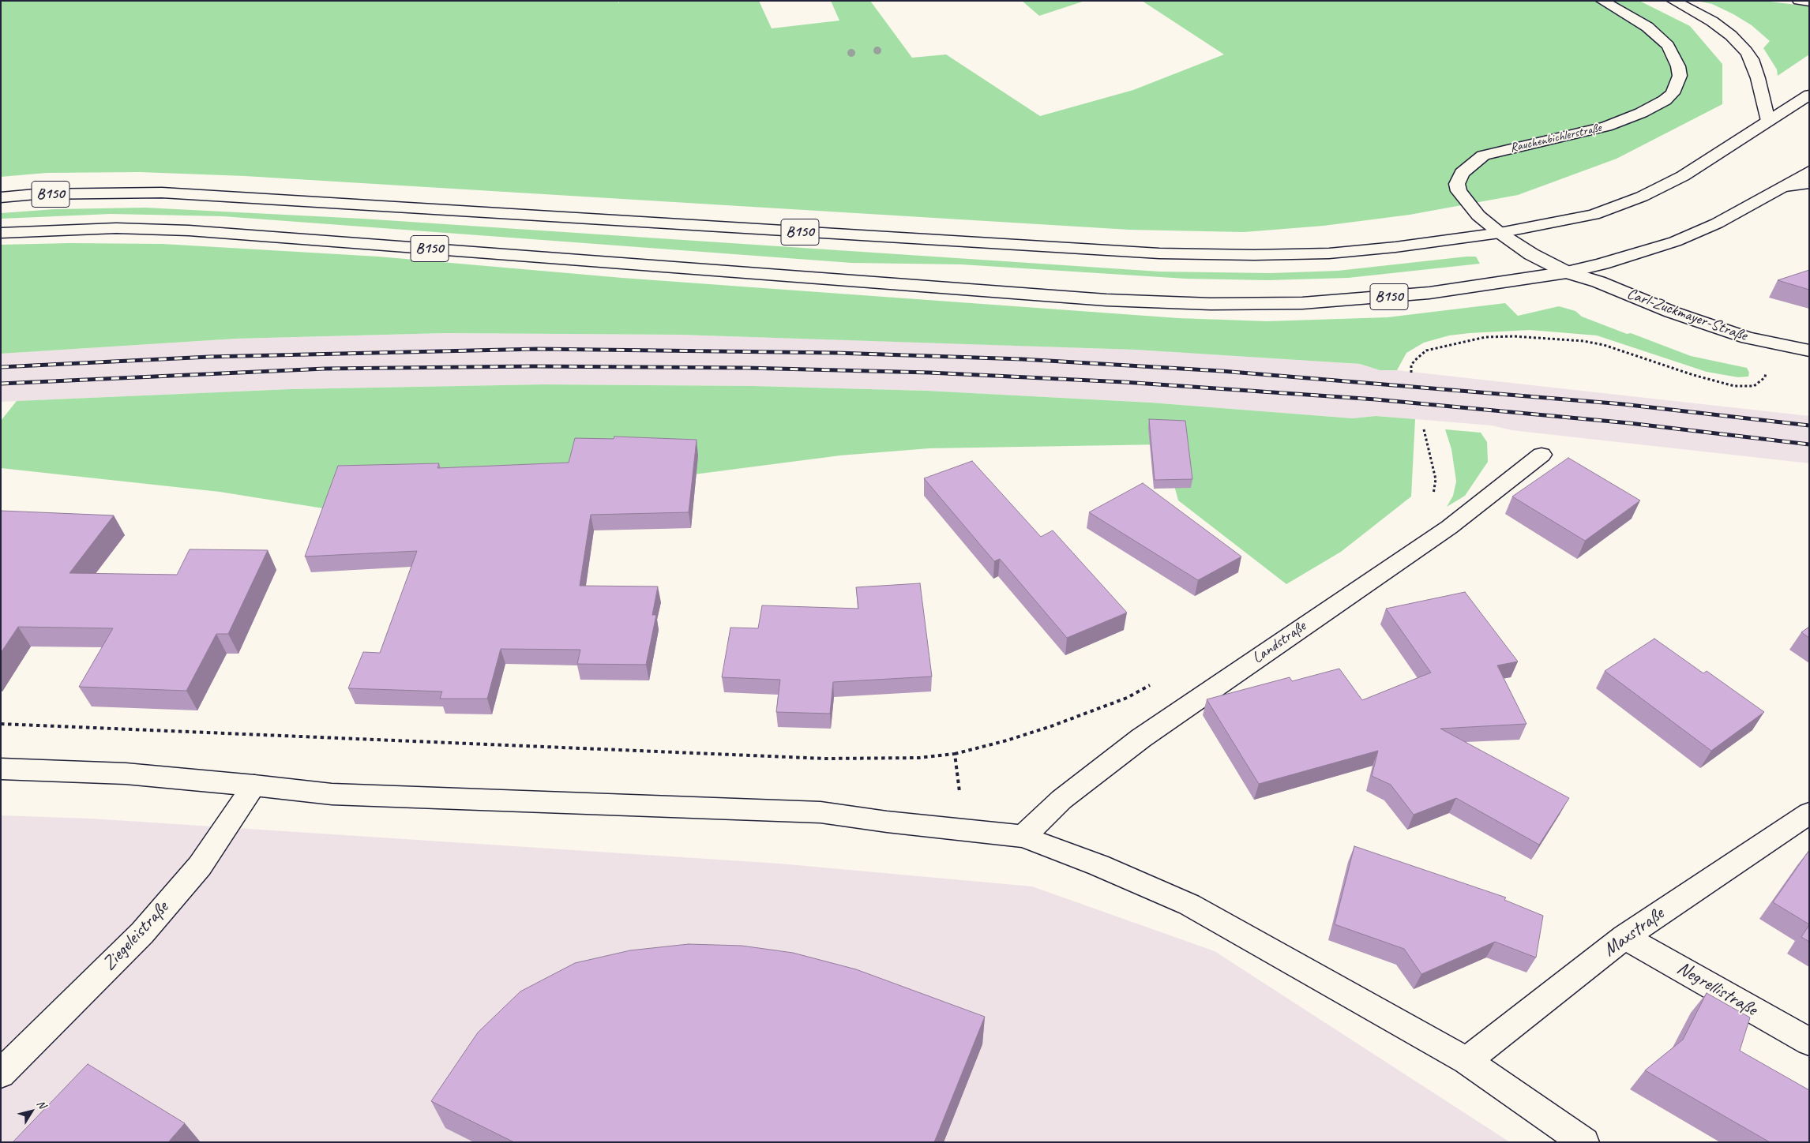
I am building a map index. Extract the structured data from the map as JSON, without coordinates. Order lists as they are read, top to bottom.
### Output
{
  "streets": {
    "main road": [
      "Rauchenbichlerstraße",
      "B150",
      "Carl-Zuckmayer-Straße",
      "Landstraße",
      "Maxstraße",
      "Ziegeleistraße",
      "Negrellistraße"
    ]
  },
  "crossings": [
    ["Rauchenbichlerstraße", "B150"],
    ["Rauchenbichlerstraße", "Carl-Zuckmayer-Straße"],
    ["B150", "Carl-Zuckmayer-Straße"],
    ["Maxstraße", "Negrellistraße"]
  ],
  "north": "top right"
}
